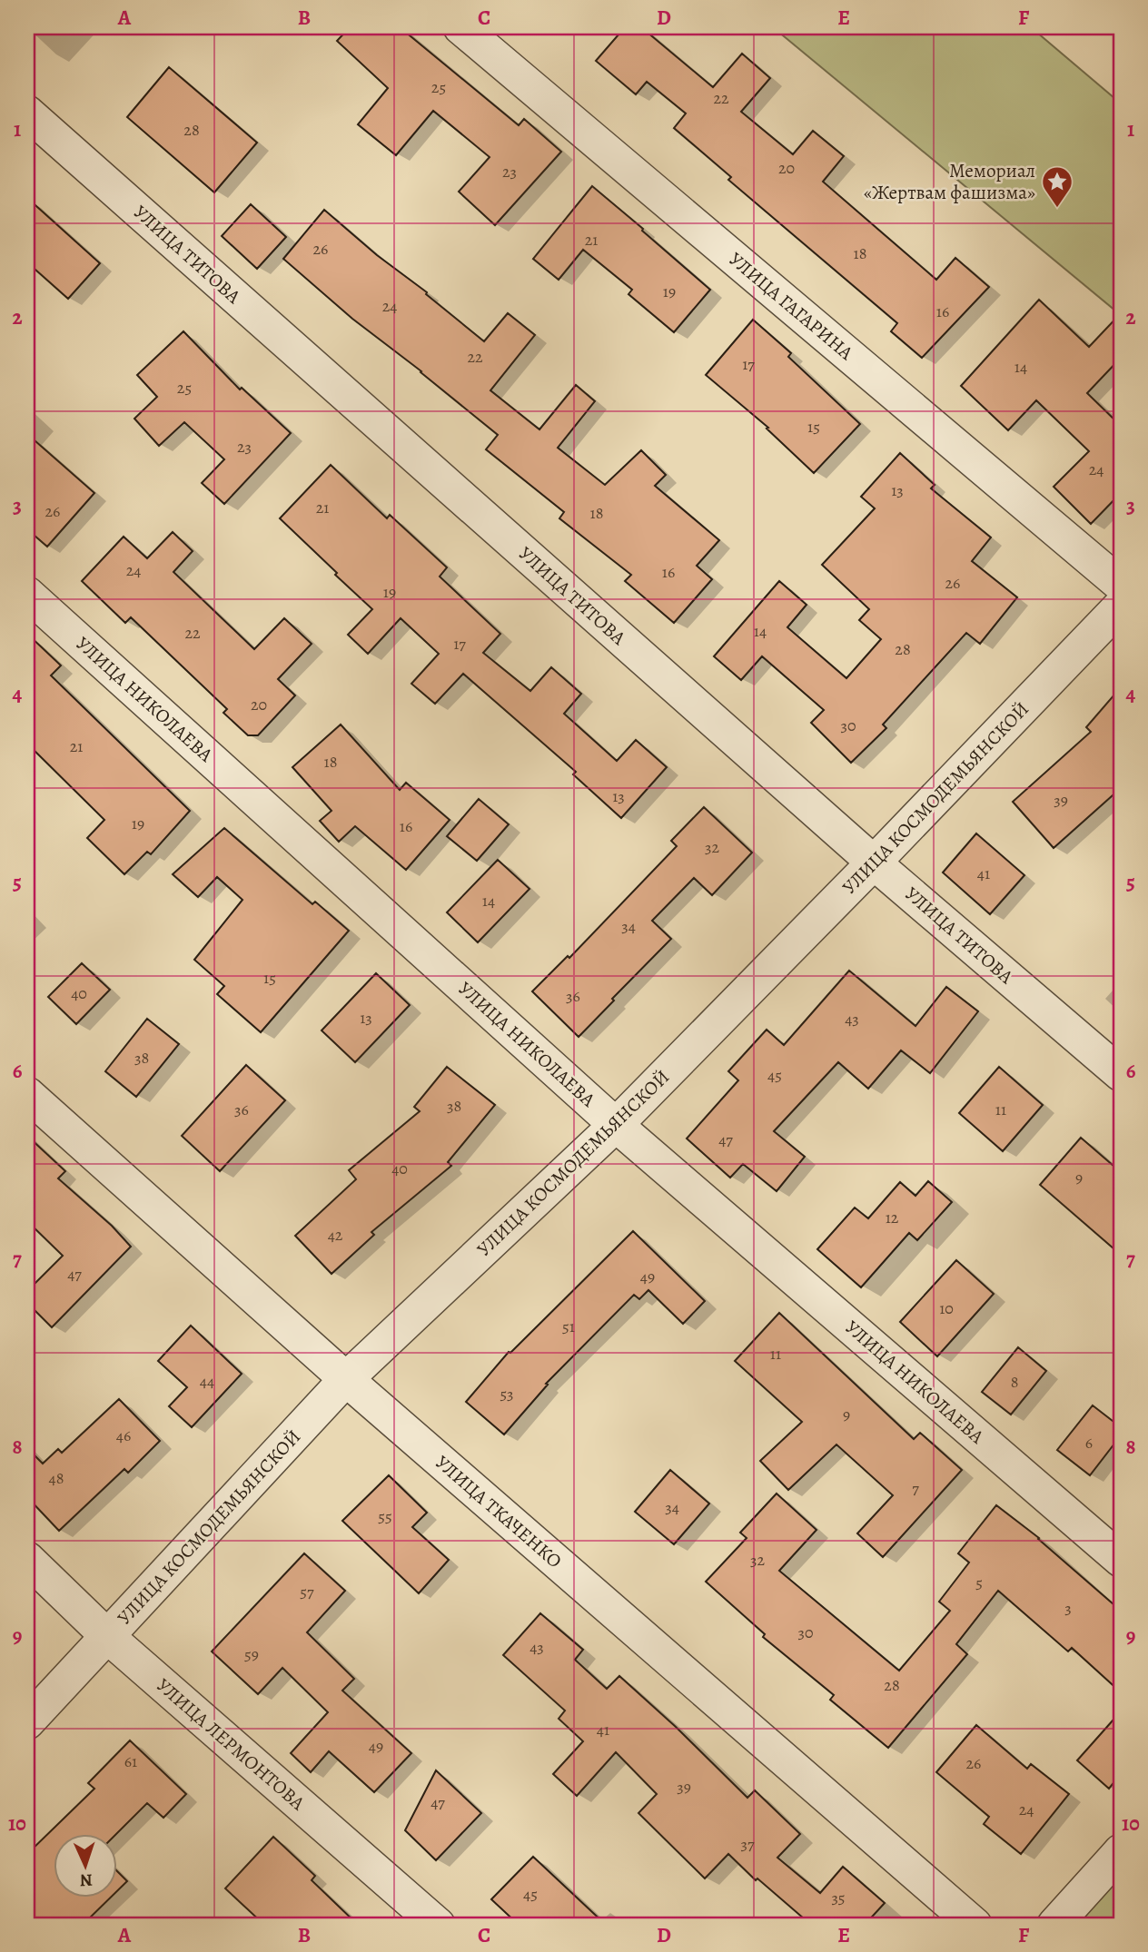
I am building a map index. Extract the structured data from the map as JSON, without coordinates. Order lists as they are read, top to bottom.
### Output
{
  "streets": {
    "street": [
      "УЛИЦА ТИТОВА",
      "УЛИЦА ГАГАРИНА",
      "УЛИЦА НИКОЛАЕВА",
      "УЛИЦА КОСМОДЕМЬЯНСКОЙ",
      "УЛИЦА ТКАЧЕНКО",
      "УЛИЦА ЛЕРМОНТОВА"
    ]
  },
  "crossings": [
    ["УЛИЦА ТИТОВА", "УЛИЦА КОСМОДЕМЬЯНСКОЙ"],
    ["УЛИЦА НИКОЛАЕВА", "УЛИЦА КОСМОДЕМЬЯНСКОЙ"],
    ["УЛИЦА КОСМОДЕМЬЯНСКОЙ", "УЛИЦА ТКАЧЕНКО"],
    ["УЛИЦА КОСМОДЕМЬЯНСКОЙ", "УЛИЦА ЛЕРМОНТОВА"]
  ],
  "places": {
    "place": ["Мемориал «Жертвам фашизма»"]
  },
  "house_numbers": [
    "25",
    "22",
    "28",
    "20",
    "23",
    "21",
    "26",
    "18",
    "19",
    "24",
    "16",
    "22",
    "17",
    "14",
    "25",
    "15",
    "23",
    "24",
    "13",
    "21",
    "26",
    "18",
    "24",
    "16",
    "26",
    "19",
    "14",
    "22",
    "17",
    "28",
    "20",
    "30",
    "21",
    "18",
    "13",
    "39",
    "19",
    "16",
    "32",
    "41",
    "14",
    "34",
    "15",
    "40",
    "36",
    "13",
    "43",
    "38",
    "45",
    "38",
    "36",
    "11",
    "47",
    "40",
    "9",
    "12",
    "42",
    "47",
    "49",
    "10",
    "51",
    "11",
    "44",
    "8",
    "53",
    "9",
    "46",
    "6",
    "48",
    "7",
    "34",
    "55",
    "32",
    "5",
    "57",
    "3",
    "30",
    "43",
    "59",
    "28",
    "41",
    "49",
    "61",
    "26",
    "39",
    "47",
    "24",
    "37",
    "45",
    "35"
  ],
  "north": "bottom",
  "grid": {
    "columns": [
      "A",
      "B",
      "C",
      "D",
      "E",
      "F"
    ],
    "rows": [
      "1",
      "2",
      "3",
      "4",
      "5",
      "6",
      "7",
      "8",
      "9",
      "10"
    ]
  }
}
